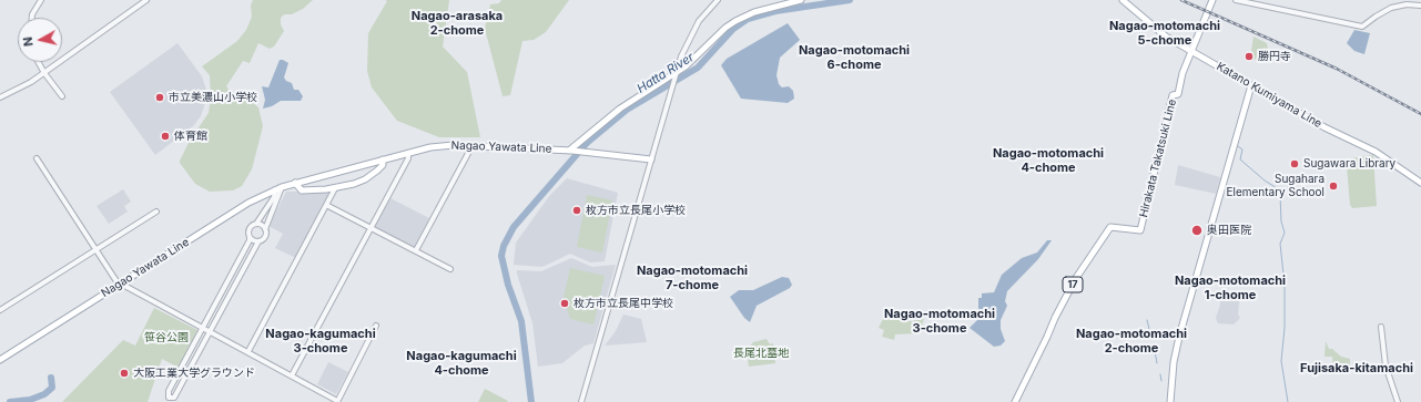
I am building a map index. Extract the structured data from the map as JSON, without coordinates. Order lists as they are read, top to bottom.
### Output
{
  "streets": {
    "main road": [
      "Katano Kumiyama Line",
      "Nagao Yawata Line",
      "Hirakata Takatsuki Line",
      "17"
    ]
  },
  "crossings": [
    ["Katano Kumiyama Line", "Hirakata Takatsuki Line"]
  ],
  "districts": [
    "Nagao-arasaka 2-chome",
    "Nagao-motomachi 5-chome",
    "Nagao-motomachi 6-chome",
    "Nagao-motomachi 4-chome",
    "Nagao-motomachi 7-chome",
    "Nagao-motomachi 1-chome",
    "Nagao-motomachi 3-chome",
    "Nagao-kagumachi 3-chome",
    "Nagao-motomachi 2-chome",
    "Nagao-kagumachi 4-chome",
    "Fujisaka-kitamachi"
  ],
  "water": ["Hatta River"],
  "parks": ["笹谷公園", "長尾北墓地"],
  "places": [
    "勝円寺",
    "市立美濃山小学校",
    "体育館",
    "Sugawara Library",
    "Sugahara Elementary School",
    "枚方市立長尾小学校",
    "奥田医院",
    "枚方市立長尾中学校",
    "大阪工業大学グラウンド"
  ],
  "north": "left"
}
